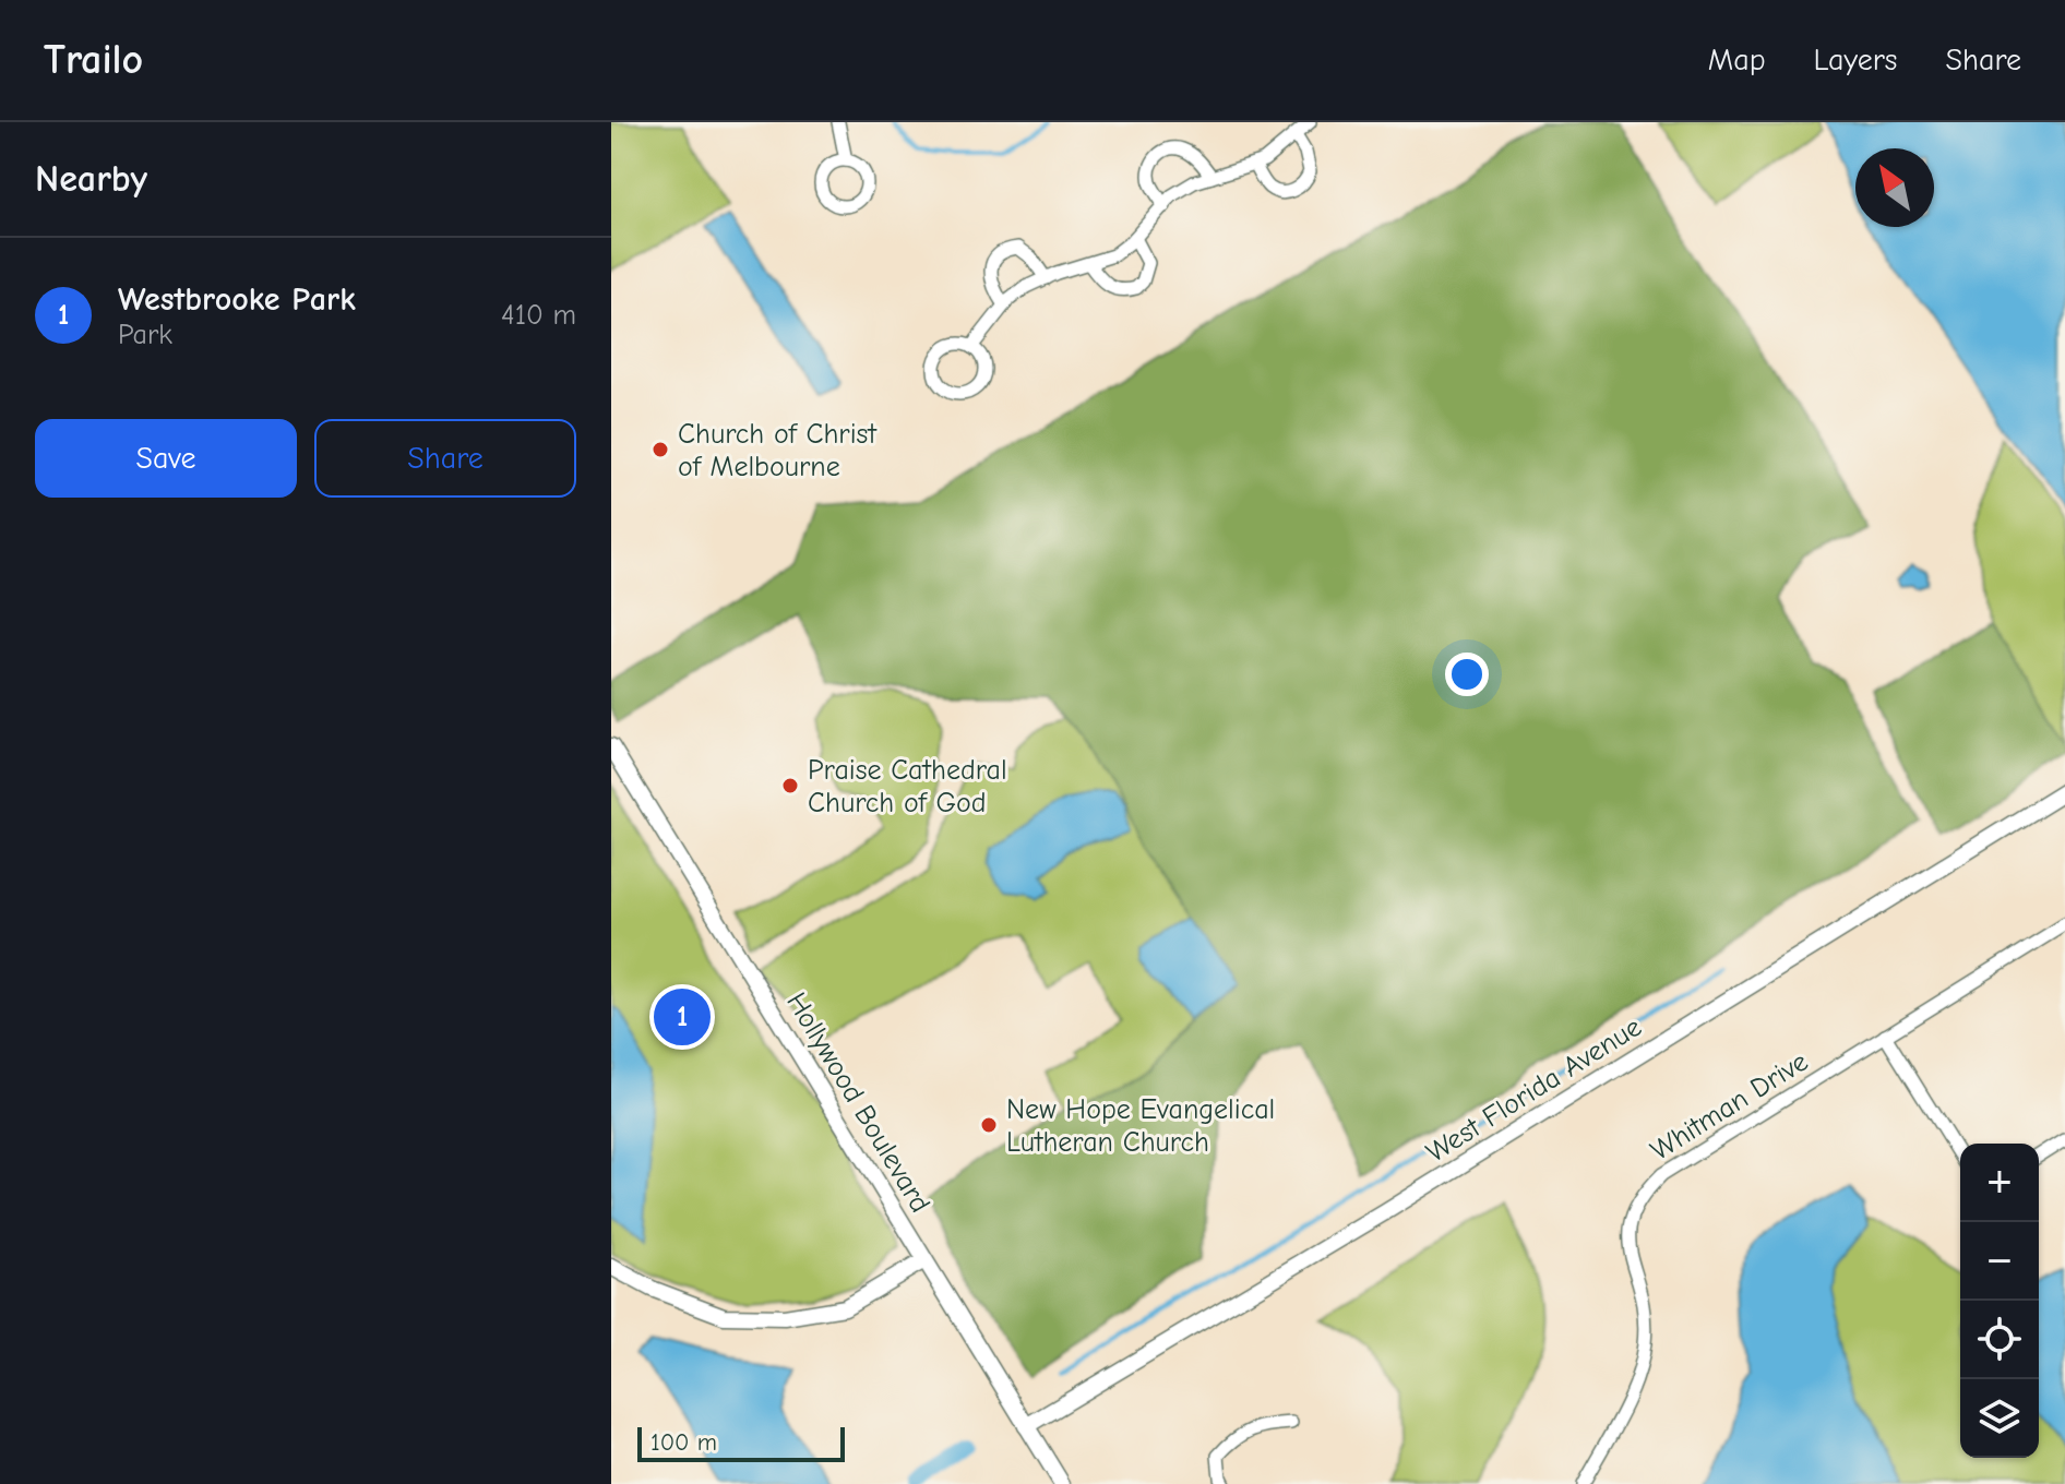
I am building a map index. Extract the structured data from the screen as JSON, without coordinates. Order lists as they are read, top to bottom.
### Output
{
  "streets": {
    "street": ["West Florida Avenue", "Hollywood Boulevard", "Whitman Drive"]
  },
  "crossings": [
    ["West Florida Avenue", "Hollywood Boulevard"]
  ],
  "places": ["Church of Christ of Melbourne", "Praise Cathedral Church of God", "New Hope Evangelical Lutheran Church"],
  "scale_bar": "100 m",
  "north": "top left",
  "page": {
    "header": "Trailo",
    "nav": ["Map", "Layers", "Share"],
    "heading": "Nearby",
    "list": [
      {
        "mark": "1",
        "name": "Westbrooke Park",
        "note": "Park",
        "value": "410 m"
      }
    ],
    "buttons": ["Save", "Share"],
    "pins": "1",
    "map_buttons": ["+", "−"],
    "scale": "100 m"
  }
}
